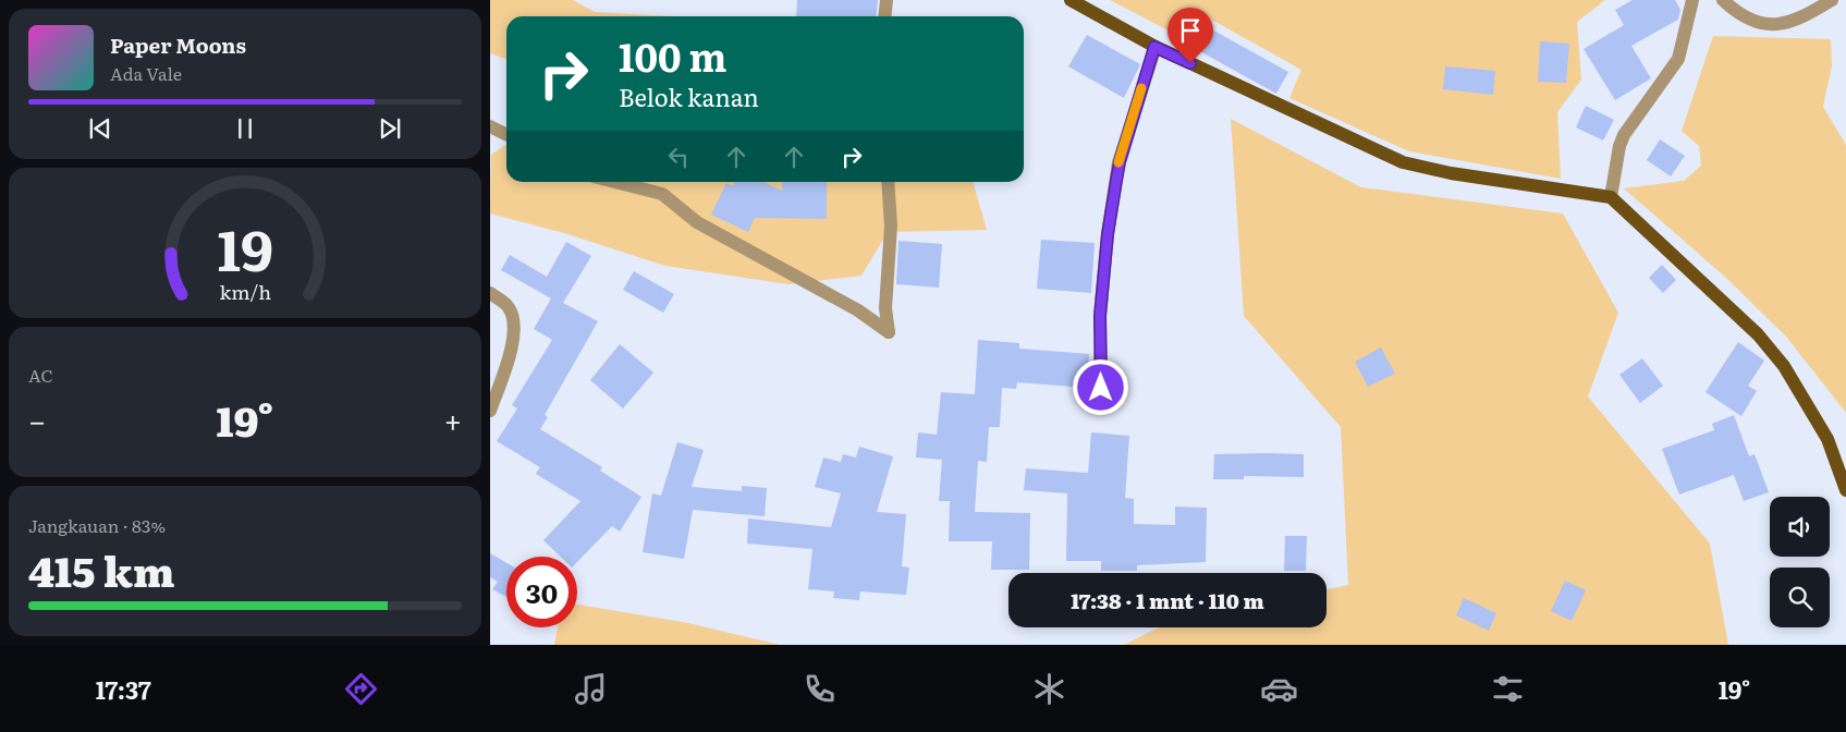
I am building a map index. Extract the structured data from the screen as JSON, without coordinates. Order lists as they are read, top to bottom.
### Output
{
  "page": {
    "turn": ["100 m", "Belok kanan"],
    "song": ["Paper Moons", "Ada Vale"],
    "tile": [
      "AC",
      ["Jangkauan · 83%", "415 km"]
    ],
    "heat": ["−", "19°", "+"],
    "limit": "30",
    "trip": "17:38 · 1 mnt · 110 m",
    "tabs": ["17:37", "19°"],
    "gauge": ["19", "km/h"]
  }
}
